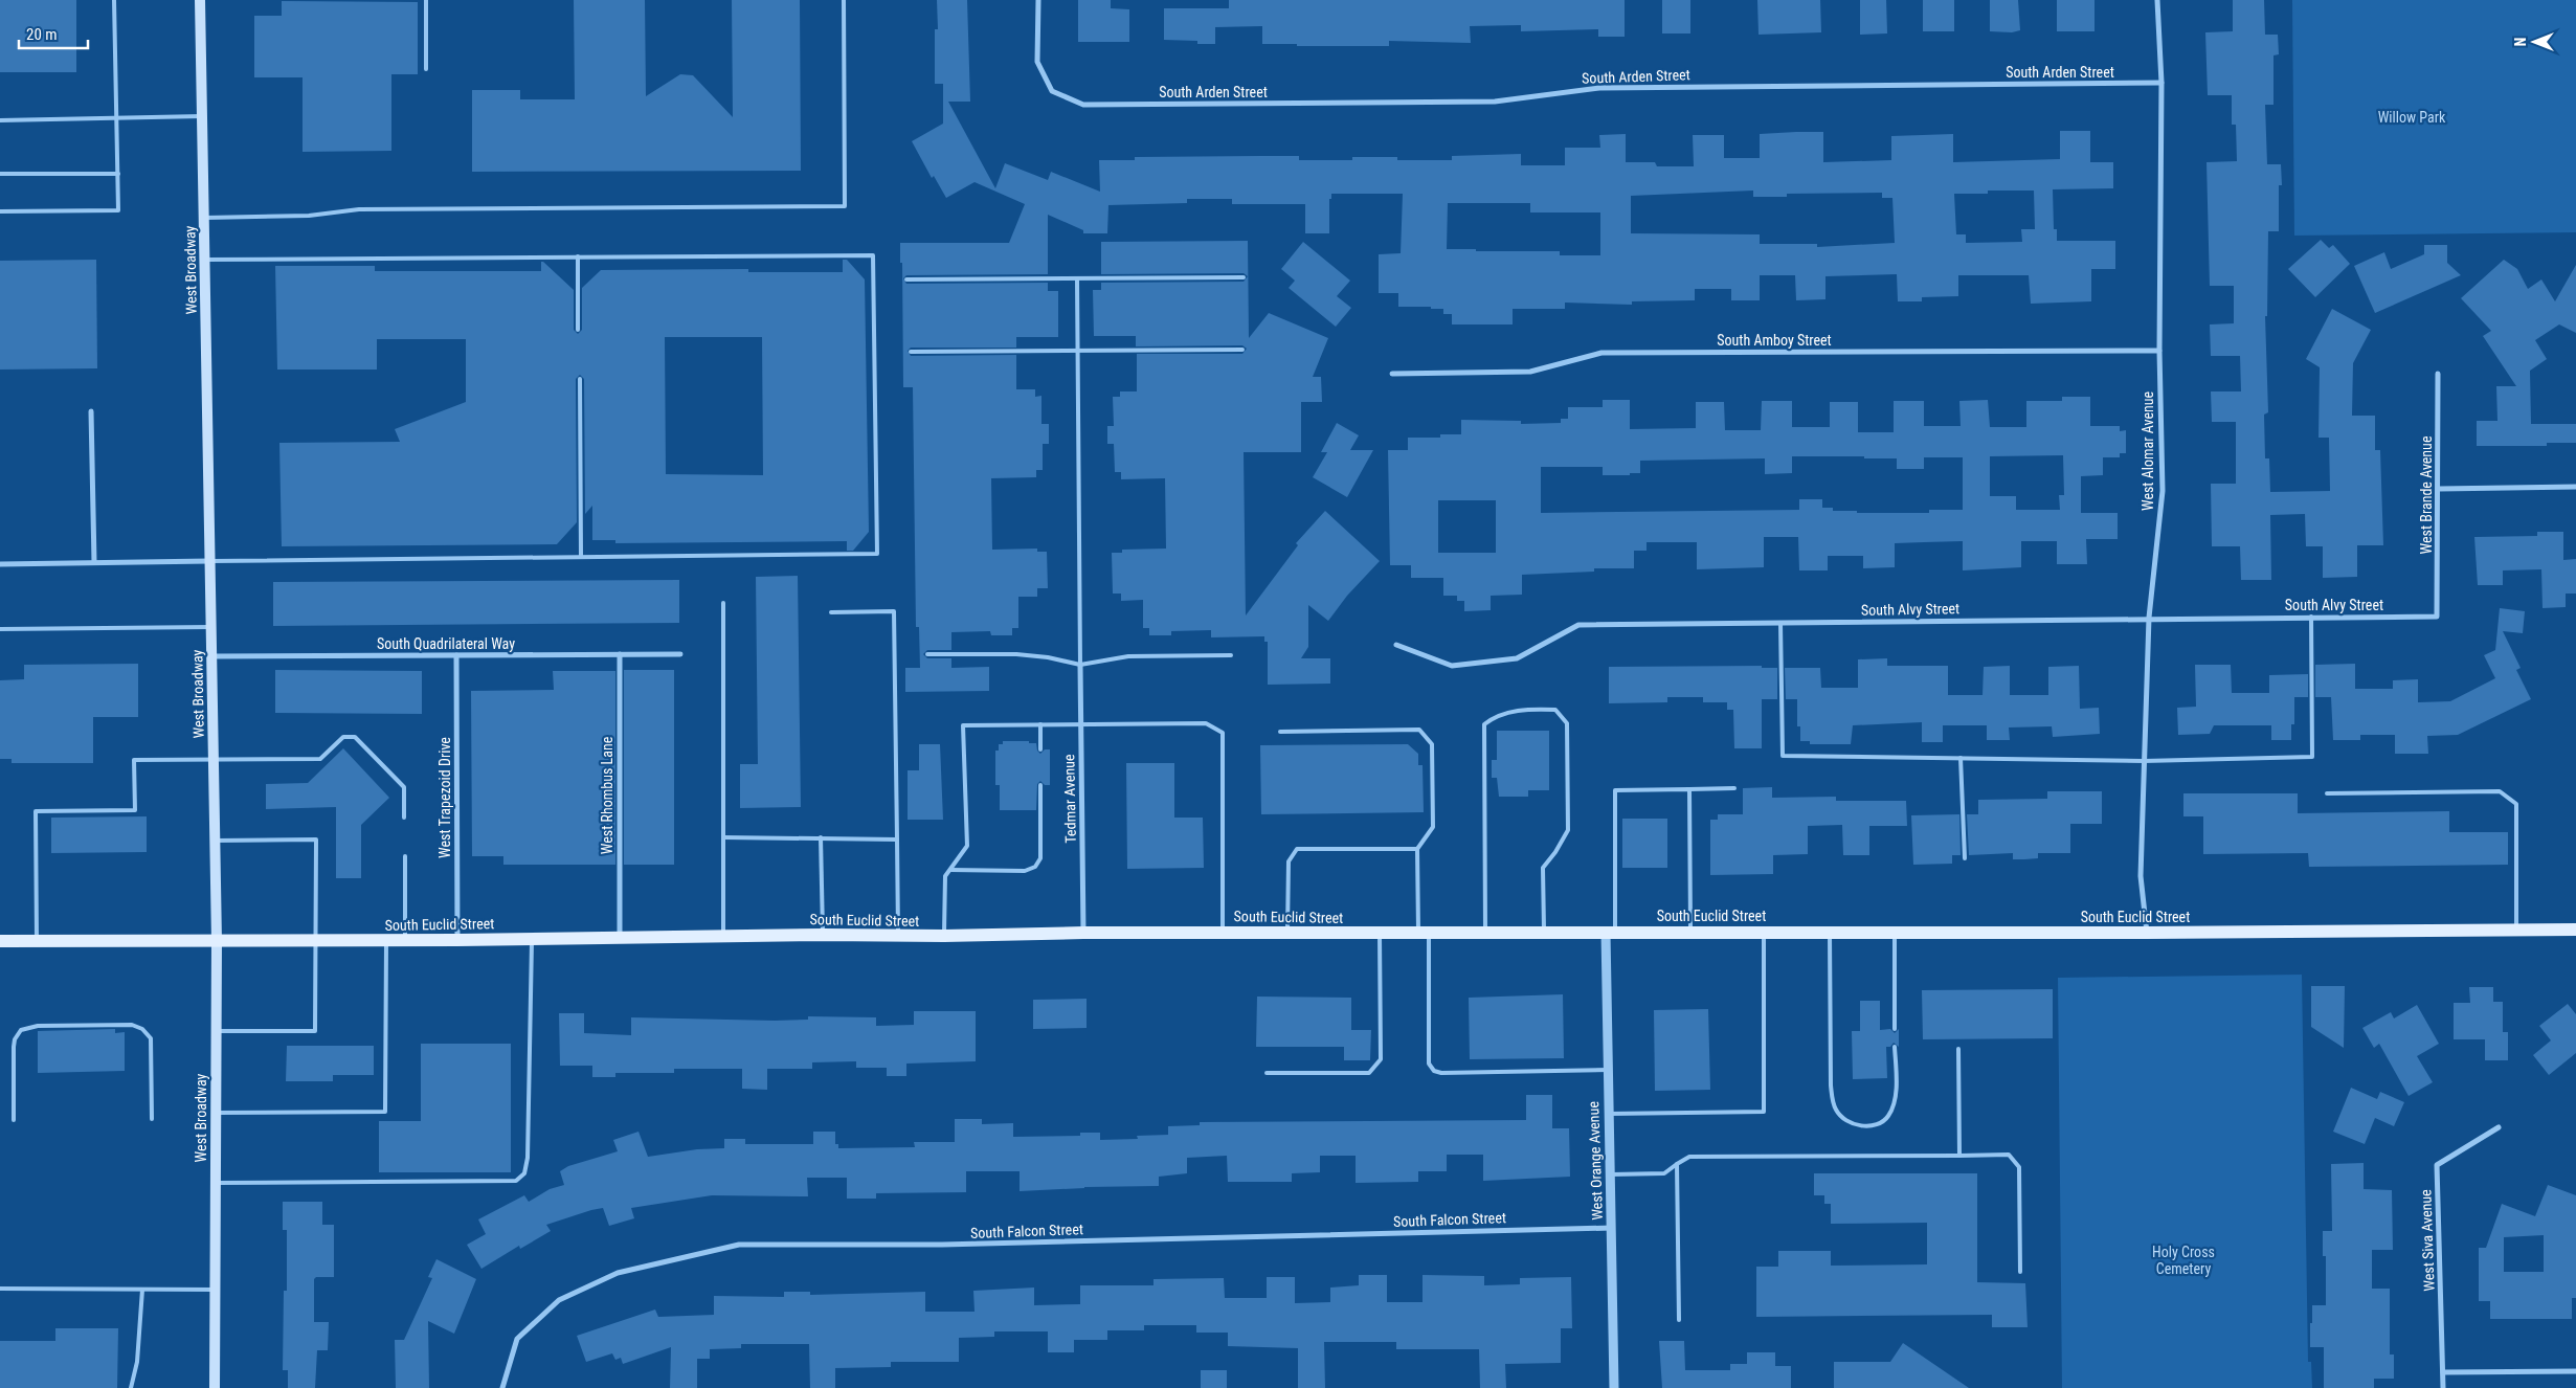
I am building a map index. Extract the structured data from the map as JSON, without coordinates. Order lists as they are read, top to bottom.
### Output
{
  "streets": {
    "main road": ["West Broadway", "South Euclid Street"],
    "street": [
      "South Arden Street",
      "South Amboy Street",
      "West Alomar Avenue",
      "West Brande Avenue",
      "South Alvy Street",
      "South Quadrilateral Way",
      "West Rhombus Lane",
      "West Trapezoid Drive",
      "Tedmar Avenue",
      "West Orange Avenue",
      "South Falcon Street",
      "West Siva Avenue"
    ]
  },
  "crossings": [
    ["South Arden Street", "West Alomar Avenue"],
    ["West Broadway", "South Quadrilateral Way"],
    ["West Broadway", "South Euclid Street"],
    ["South Amboy Street", "West Alomar Avenue"],
    ["West Alomar Avenue", "South Alvy Street"],
    ["West Alomar Avenue", "South Euclid Street"],
    ["West Brande Avenue", "South Alvy Street"],
    ["South Quadrilateral Way", "West Rhombus Lane"],
    ["South Quadrilateral Way", "West Trapezoid Drive"],
    ["West Rhombus Lane", "South Euclid Street"],
    ["West Trapezoid Drive", "South Euclid Street"],
    ["Tedmar Avenue", "South Euclid Street"],
    ["South Euclid Street", "West Orange Avenue"],
    ["West Orange Avenue", "South Falcon Street"]
  ],
  "parks": ["Willow Park", "Holy Cross Cemetery"],
  "scale_bar": "20 m",
  "north": "left"
}
